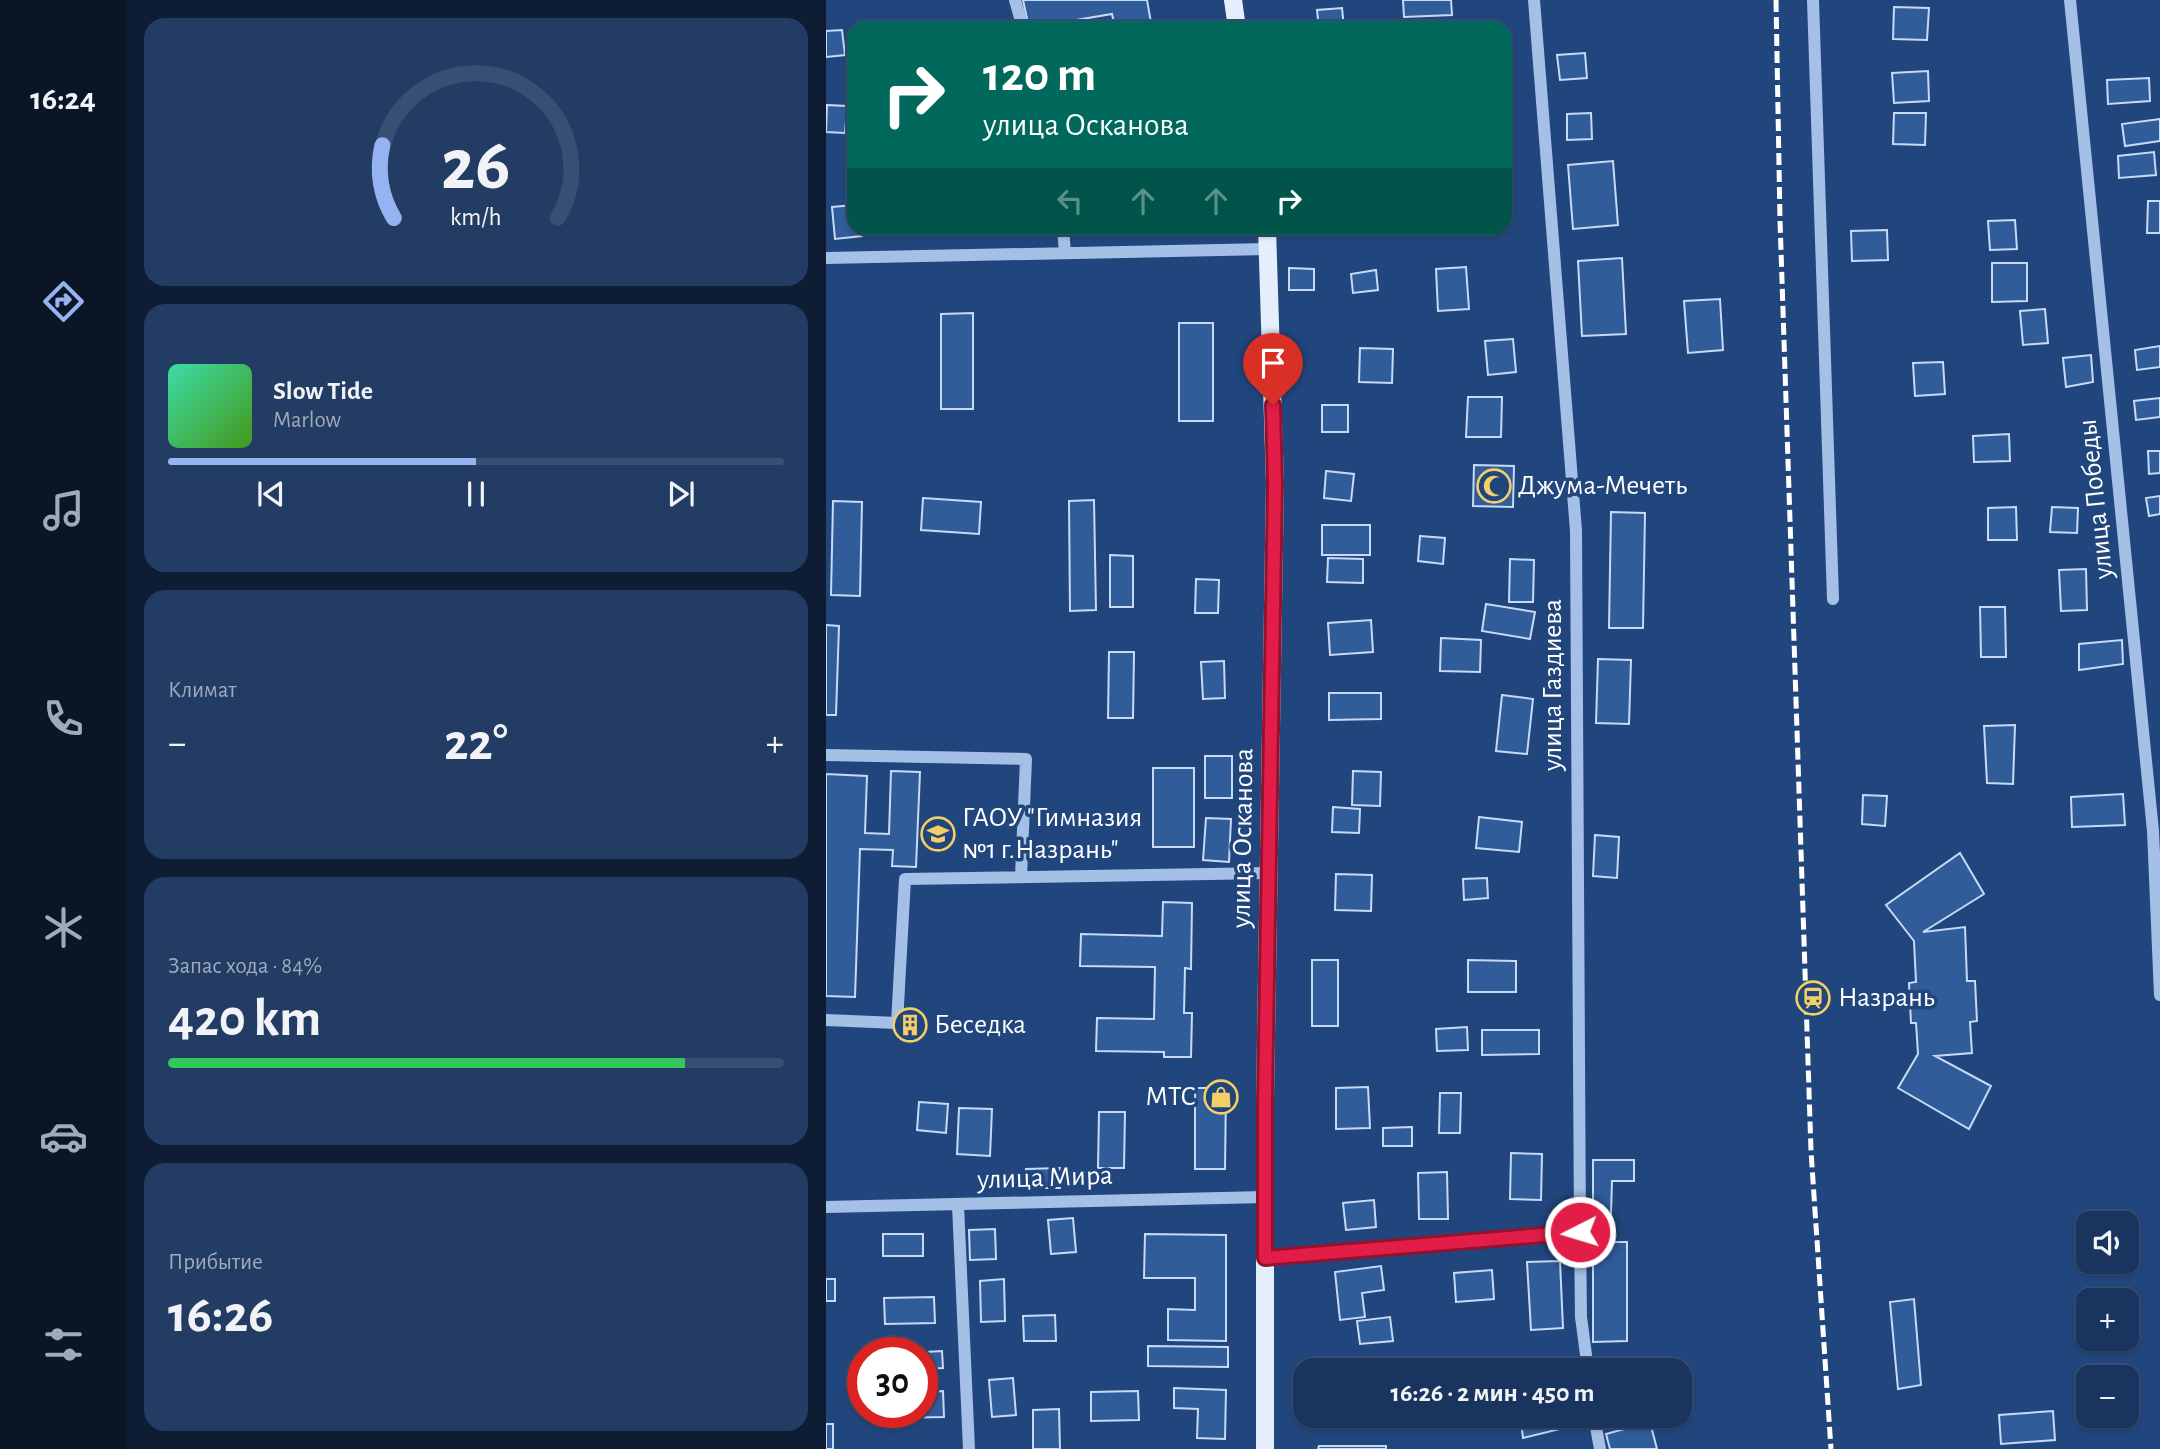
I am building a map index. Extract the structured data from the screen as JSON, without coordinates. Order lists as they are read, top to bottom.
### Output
{
  "streets": {
    "main road": ["улица Осканова"],
    "street": ["улица Победы", "улица Газдиева", "улица Мира"]
  },
  "crossings": [
    ["улица Осканова", "улица Мира"]
  ],
  "places": {
    "mosque": ["Джума-Мечеть"],
    "school or university": ["ГАОУ \"Гимназия №1 г.Назрань\""],
    "station": ["Назрань"],
    "building": ["Беседка"],
    "shop": ["МТС"]
  },
  "page": {
    "tabs": "16:24",
    "turn": ["120 m", "улица Осканова"],
    "song": ["Slow Tide", "Marlow"],
    "tile": [
      "Климат",
      ["Запас хода · 84%", "420 km"],
      ["Прибытие", "16:26"]
    ],
    "heat": ["−", "22°", "+"],
    "map_buttons": ["+", "−"],
    "limit": "30",
    "trip": "16:26 · 2 мин · 450 m",
    "gauge": ["26", "km/h"]
  }
}
